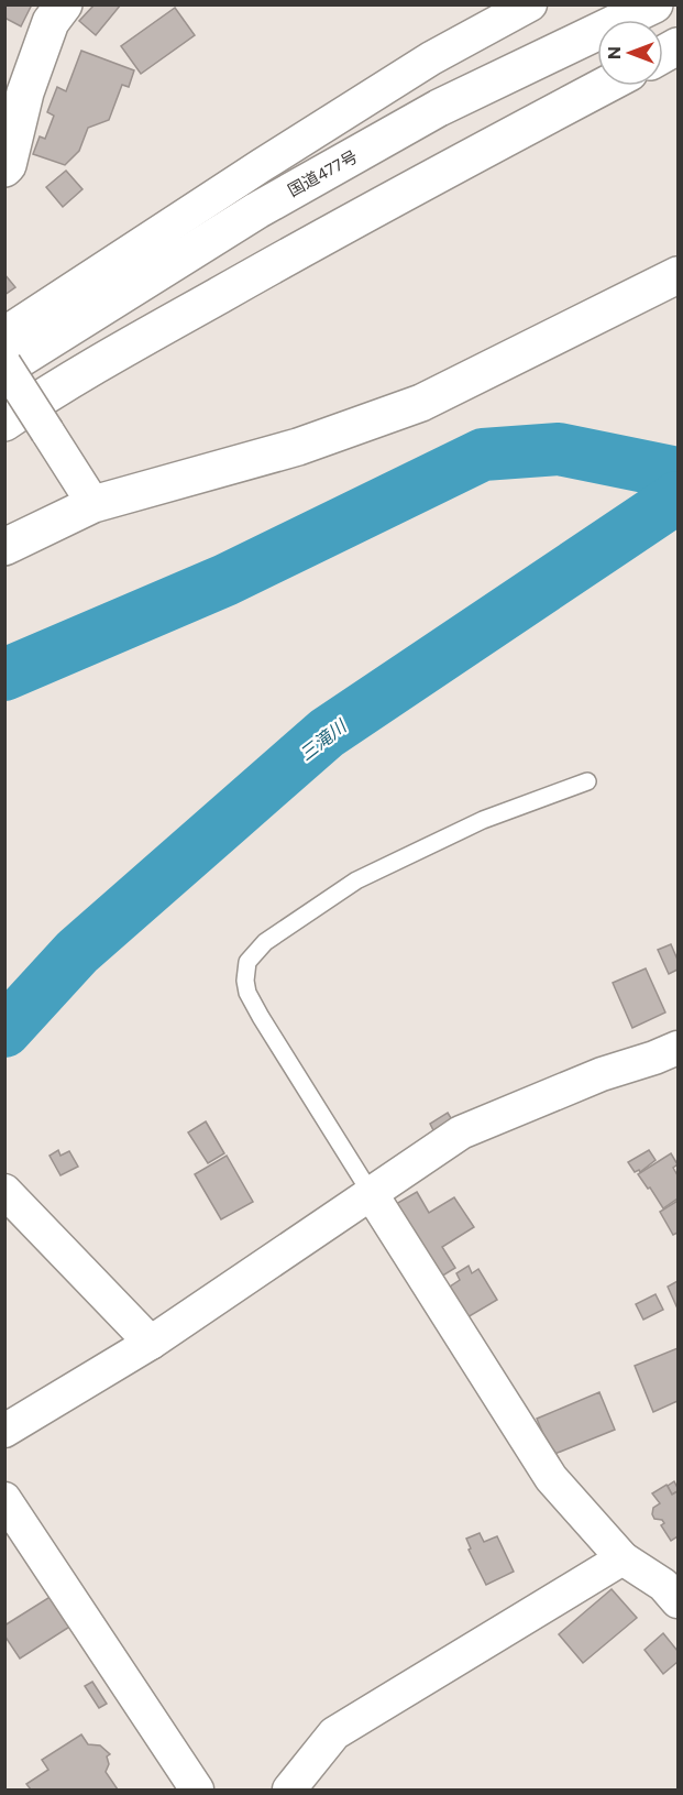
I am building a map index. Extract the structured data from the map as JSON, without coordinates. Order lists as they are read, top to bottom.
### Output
{
  "streets": {
    "main road": ["国道477号"]
  },
  "water": ["三滝川"],
  "north": "left"
}
